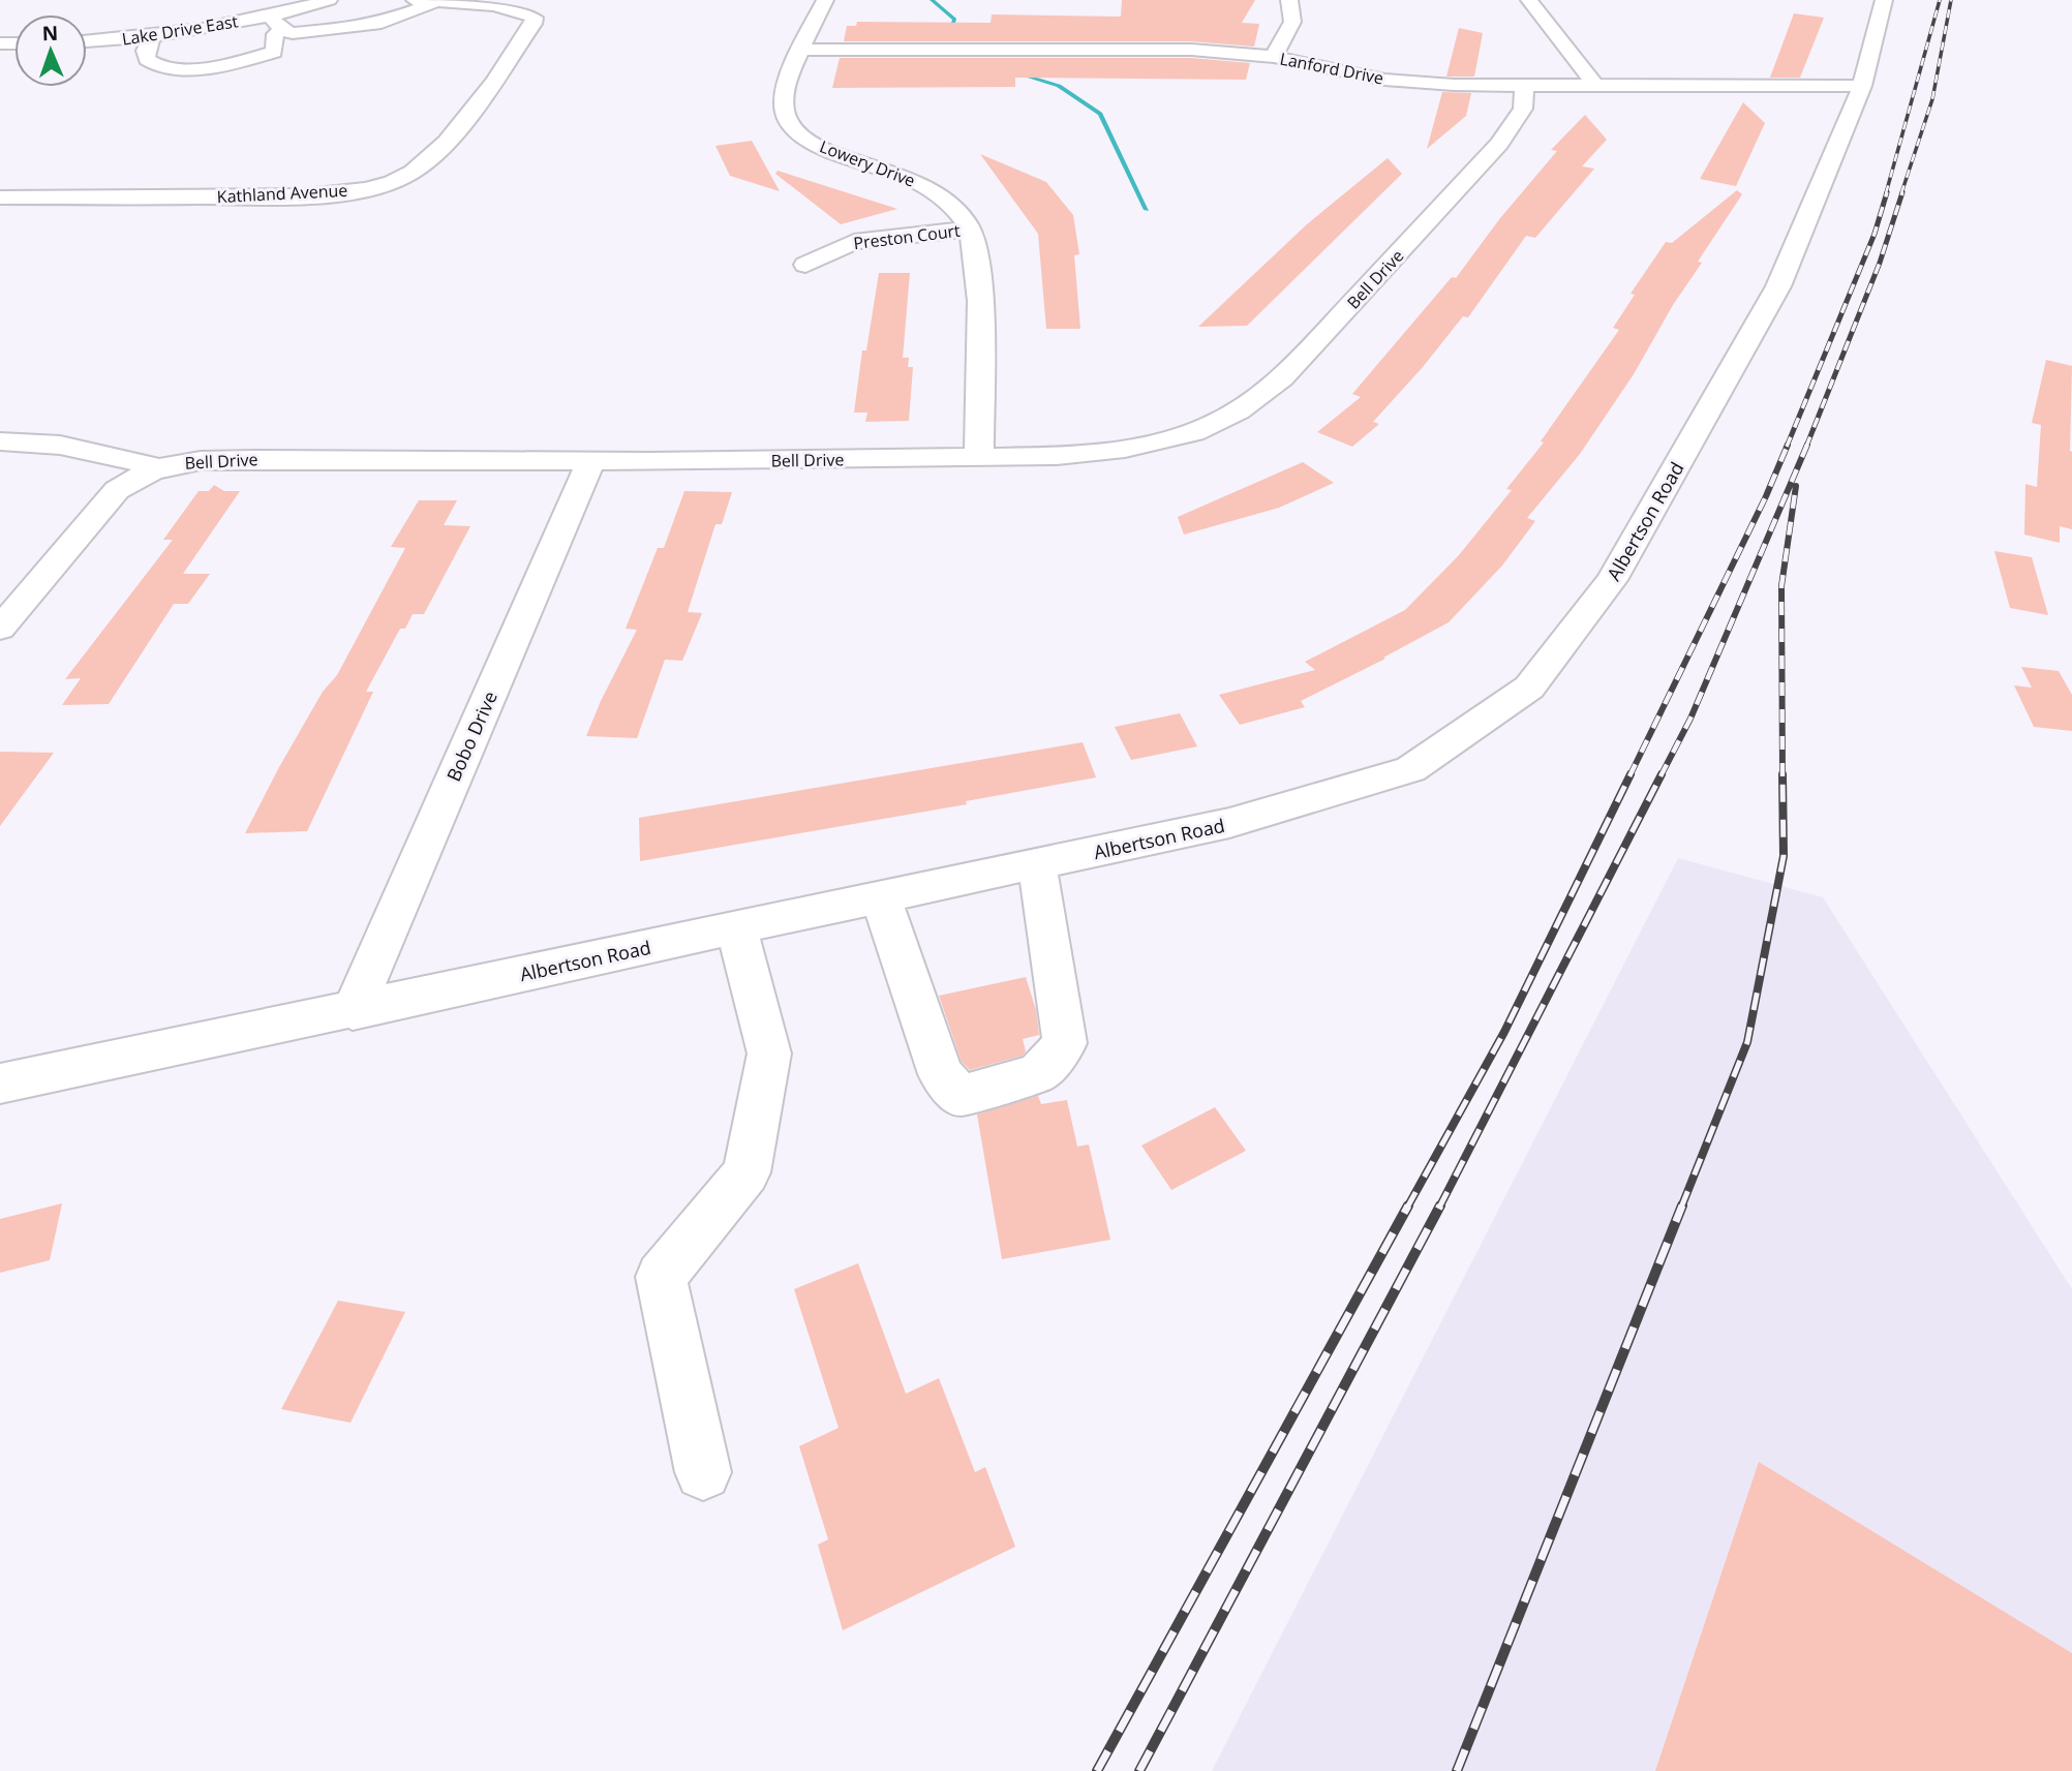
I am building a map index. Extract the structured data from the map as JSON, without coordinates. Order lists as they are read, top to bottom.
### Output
{
  "streets": {
    "street": [
      "Lake Drive East",
      "Lanford Drive",
      "Lowery Drive",
      "Kathland Avenue",
      "Preston Court",
      "Bell Drive",
      "Albertson Road",
      "Bobo Drive"
    ]
  },
  "crossings": [
    ["Lanford Drive", "Lowery Drive"],
    ["Lanford Drive", "Bell Drive"],
    ["Lanford Drive", "Albertson Road"],
    ["Lowery Drive", "Preston Court"],
    ["Lowery Drive", "Bell Drive"],
    ["Bell Drive", "Bobo Drive"],
    ["Albertson Road", "Bobo Drive"]
  ],
  "north": "top"
}
